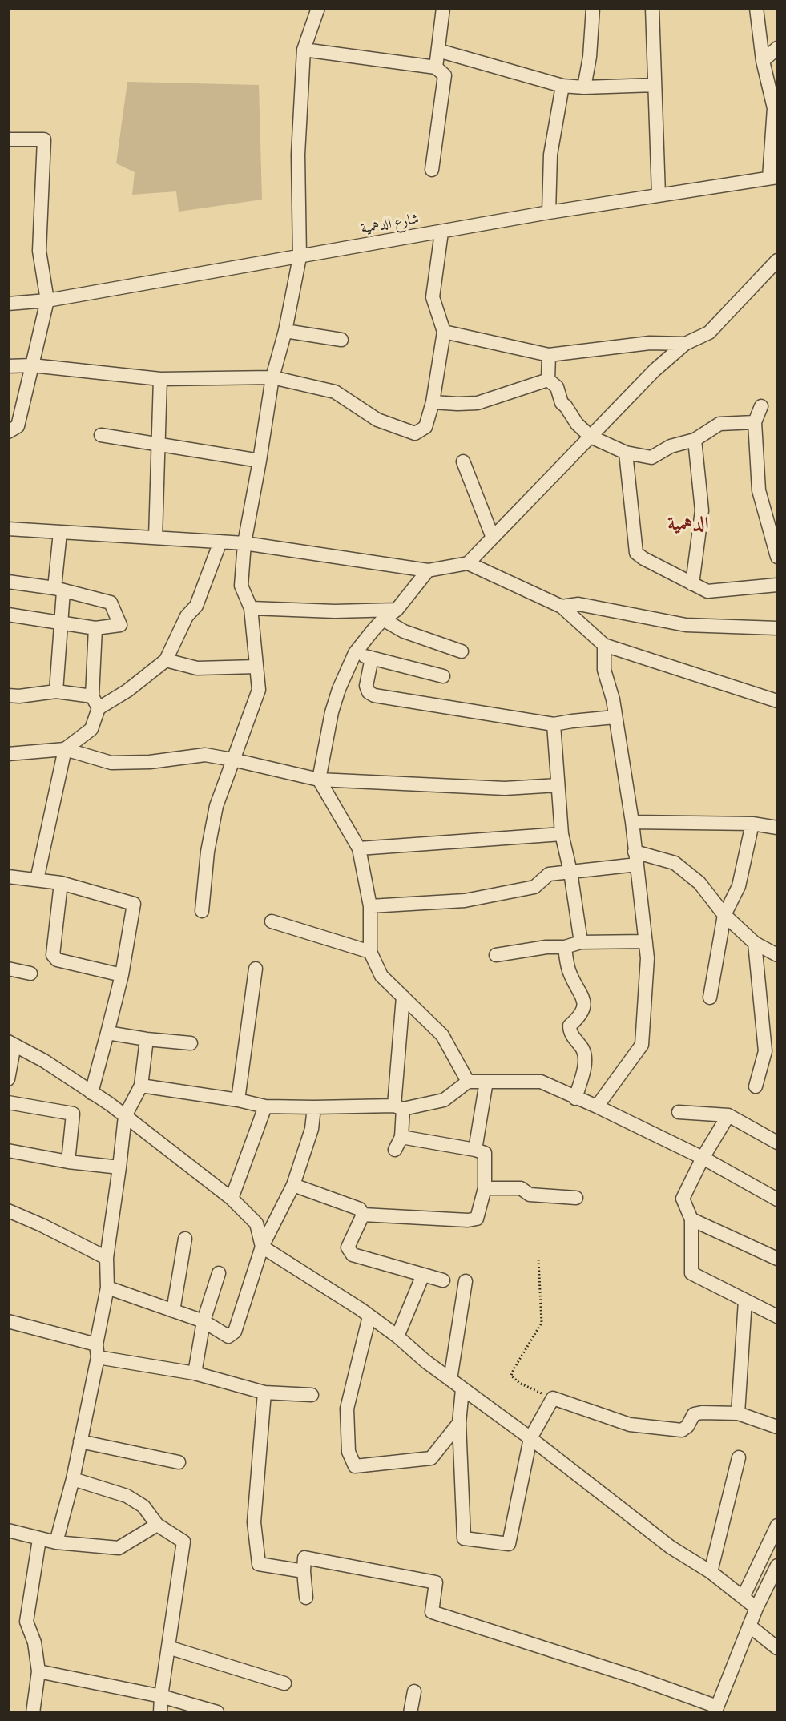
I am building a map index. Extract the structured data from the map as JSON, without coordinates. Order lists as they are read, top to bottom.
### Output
{
  "streets": {
    "street": ["شارع الدهمية"]
  },
  "districts": ["الدهمية"]
}
